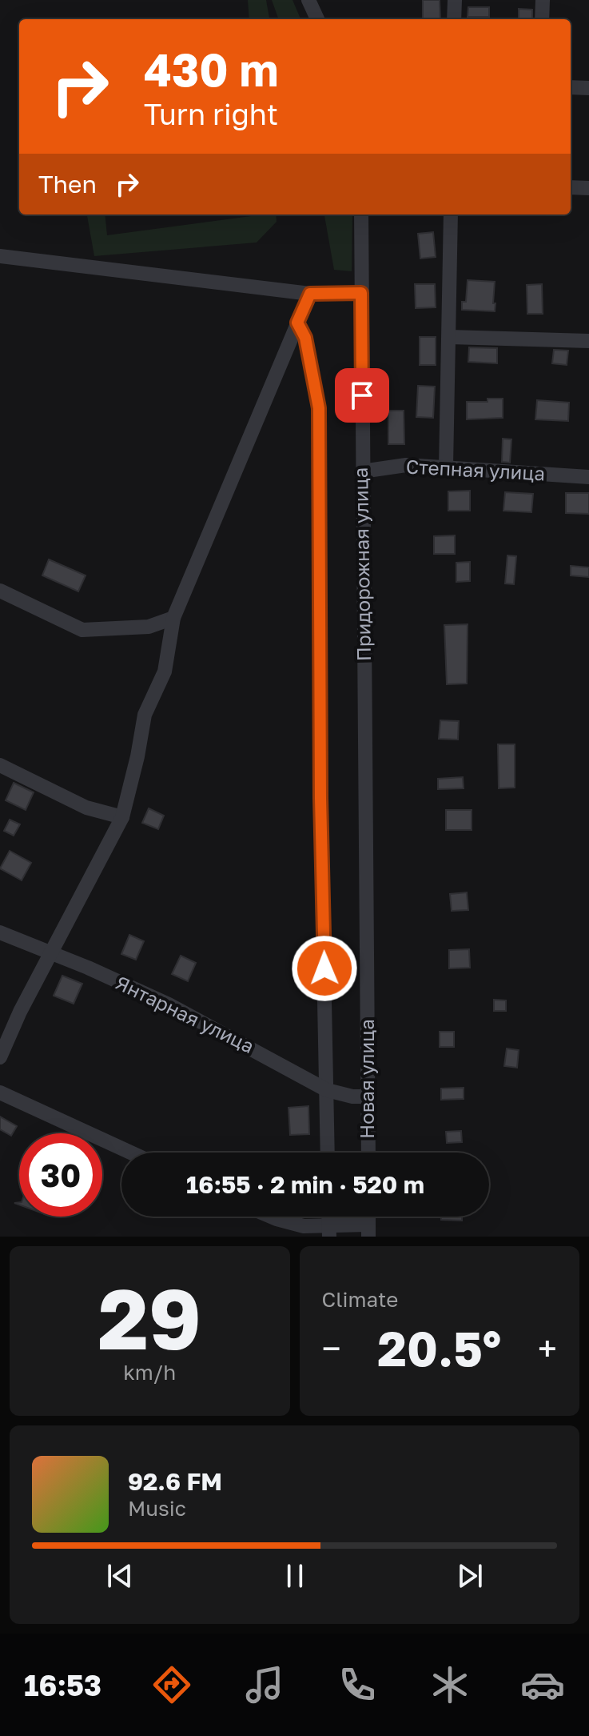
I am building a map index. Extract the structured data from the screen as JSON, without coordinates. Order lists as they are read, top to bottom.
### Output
{
  "streets": {
    "street": [
      "Степная улица",
      "Придорожная улица",
      "Янтарная улица",
      "Новая улица"
    ]
  },
  "crossings": [
    ["Степная улица", "Придорожная улица"],
    ["Придорожная улица", "Новая улица"],
    ["Янтарная улица", "Новая улица"]
  ],
  "page": {
    "turn": ["430 m", "Turn right"],
    "then": "Then",
    "limit": "30",
    "trip": "16:55 · 2 min · 520 m",
    "tile": [
      ["29", "km/h"],
      "Climate"
    ],
    "heat": ["−", "20.5°", "+"],
    "song": ["92.6 FM", "Music"],
    "tabs": "16:53"
  }
}
